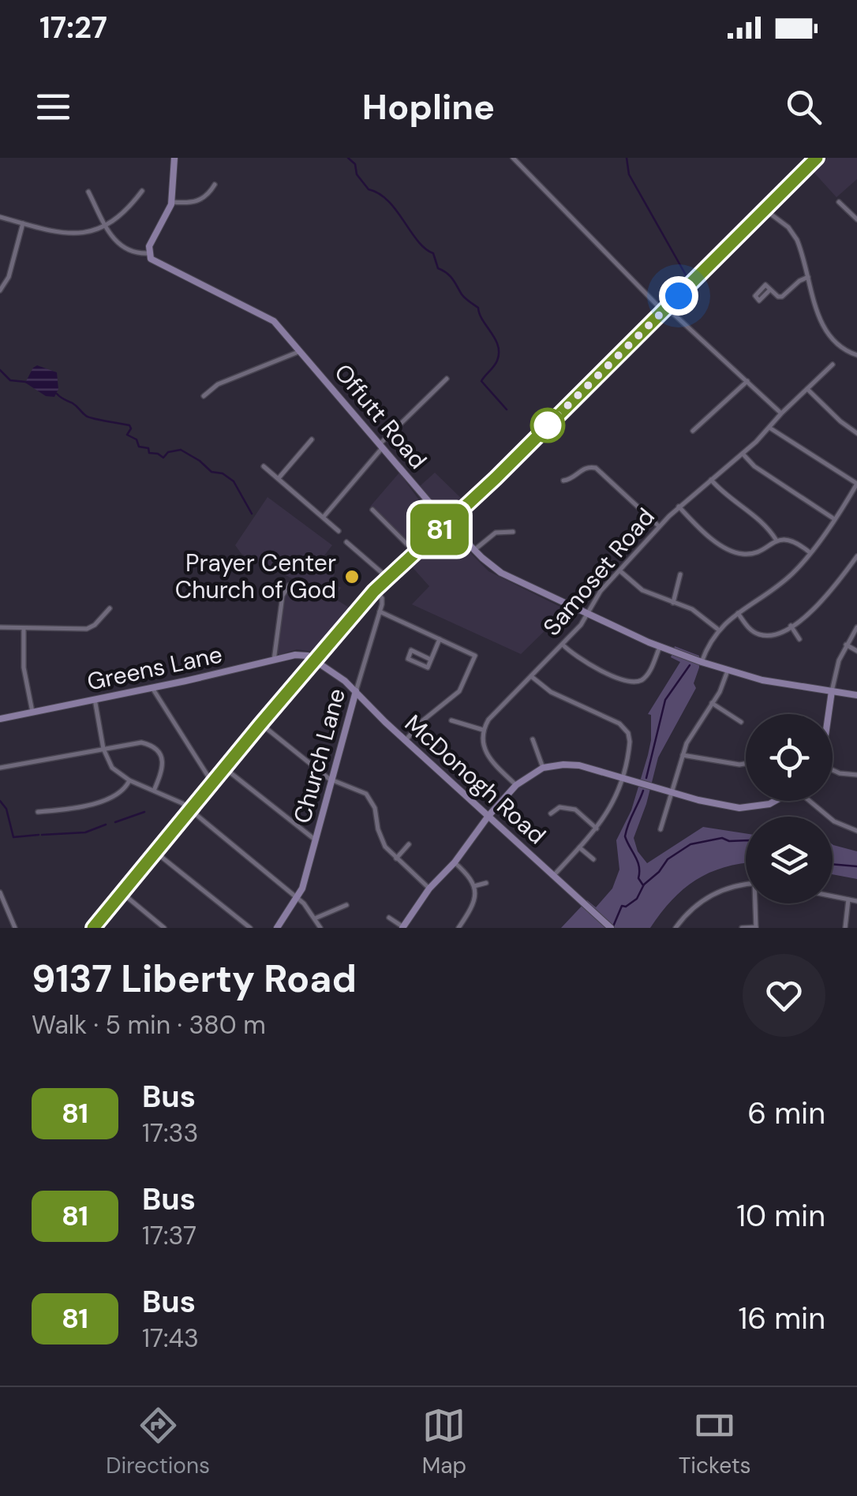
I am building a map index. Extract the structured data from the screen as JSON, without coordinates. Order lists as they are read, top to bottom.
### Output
{
  "streets": {
    "street": [
      "Offutt Road",
      "Samoset Road",
      "Greens Lane",
      "Church Lane",
      "McDonogh Road"
    ]
  },
  "crossings": [
    ["Offutt Road", "Samoset Road"],
    ["Greens Lane", "McDonogh Road"],
    ["Church Lane", "McDonogh Road"]
  ],
  "places": ["Prayer Center Church of God"],
  "lines": ["bus line 81"],
  "page": {
    "status": "17:27",
    "header": "Hopline",
    "on_map": "81",
    "heading": ["9137 Liberty Road", "Walk · 5 min · 380 m"],
    "list": [
      {
        "mark": "81",
        "name": "Bus",
        "note": "17:33",
        "value": "6 min"
      },
      {
        "mark": "81",
        "name": "Bus",
        "note": "17:37",
        "value": "10 min"
      },
      {
        "mark": "81",
        "name": "Bus",
        "note": "17:43",
        "value": "16 min"
      }
    ],
    "tabs": ["Directions", "Map", "Tickets"]
  }
}
